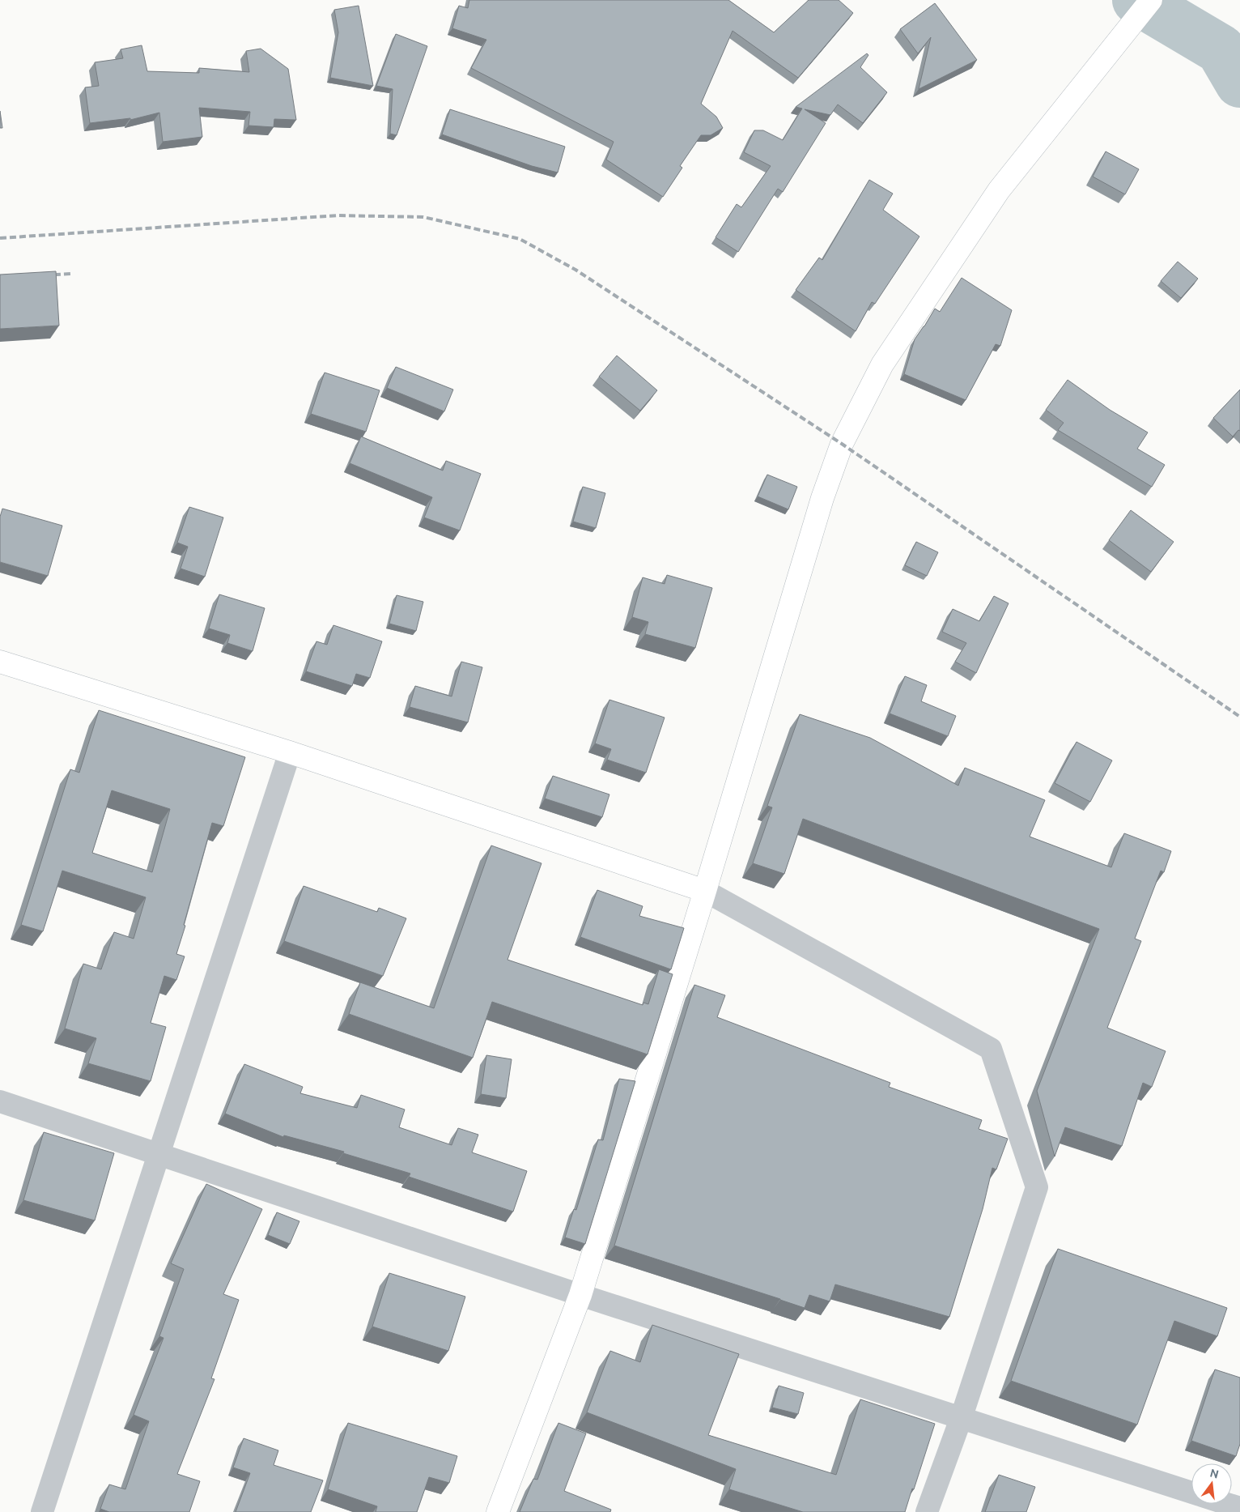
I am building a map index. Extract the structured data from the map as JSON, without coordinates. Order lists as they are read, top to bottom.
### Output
{
  "north": "top"
}
